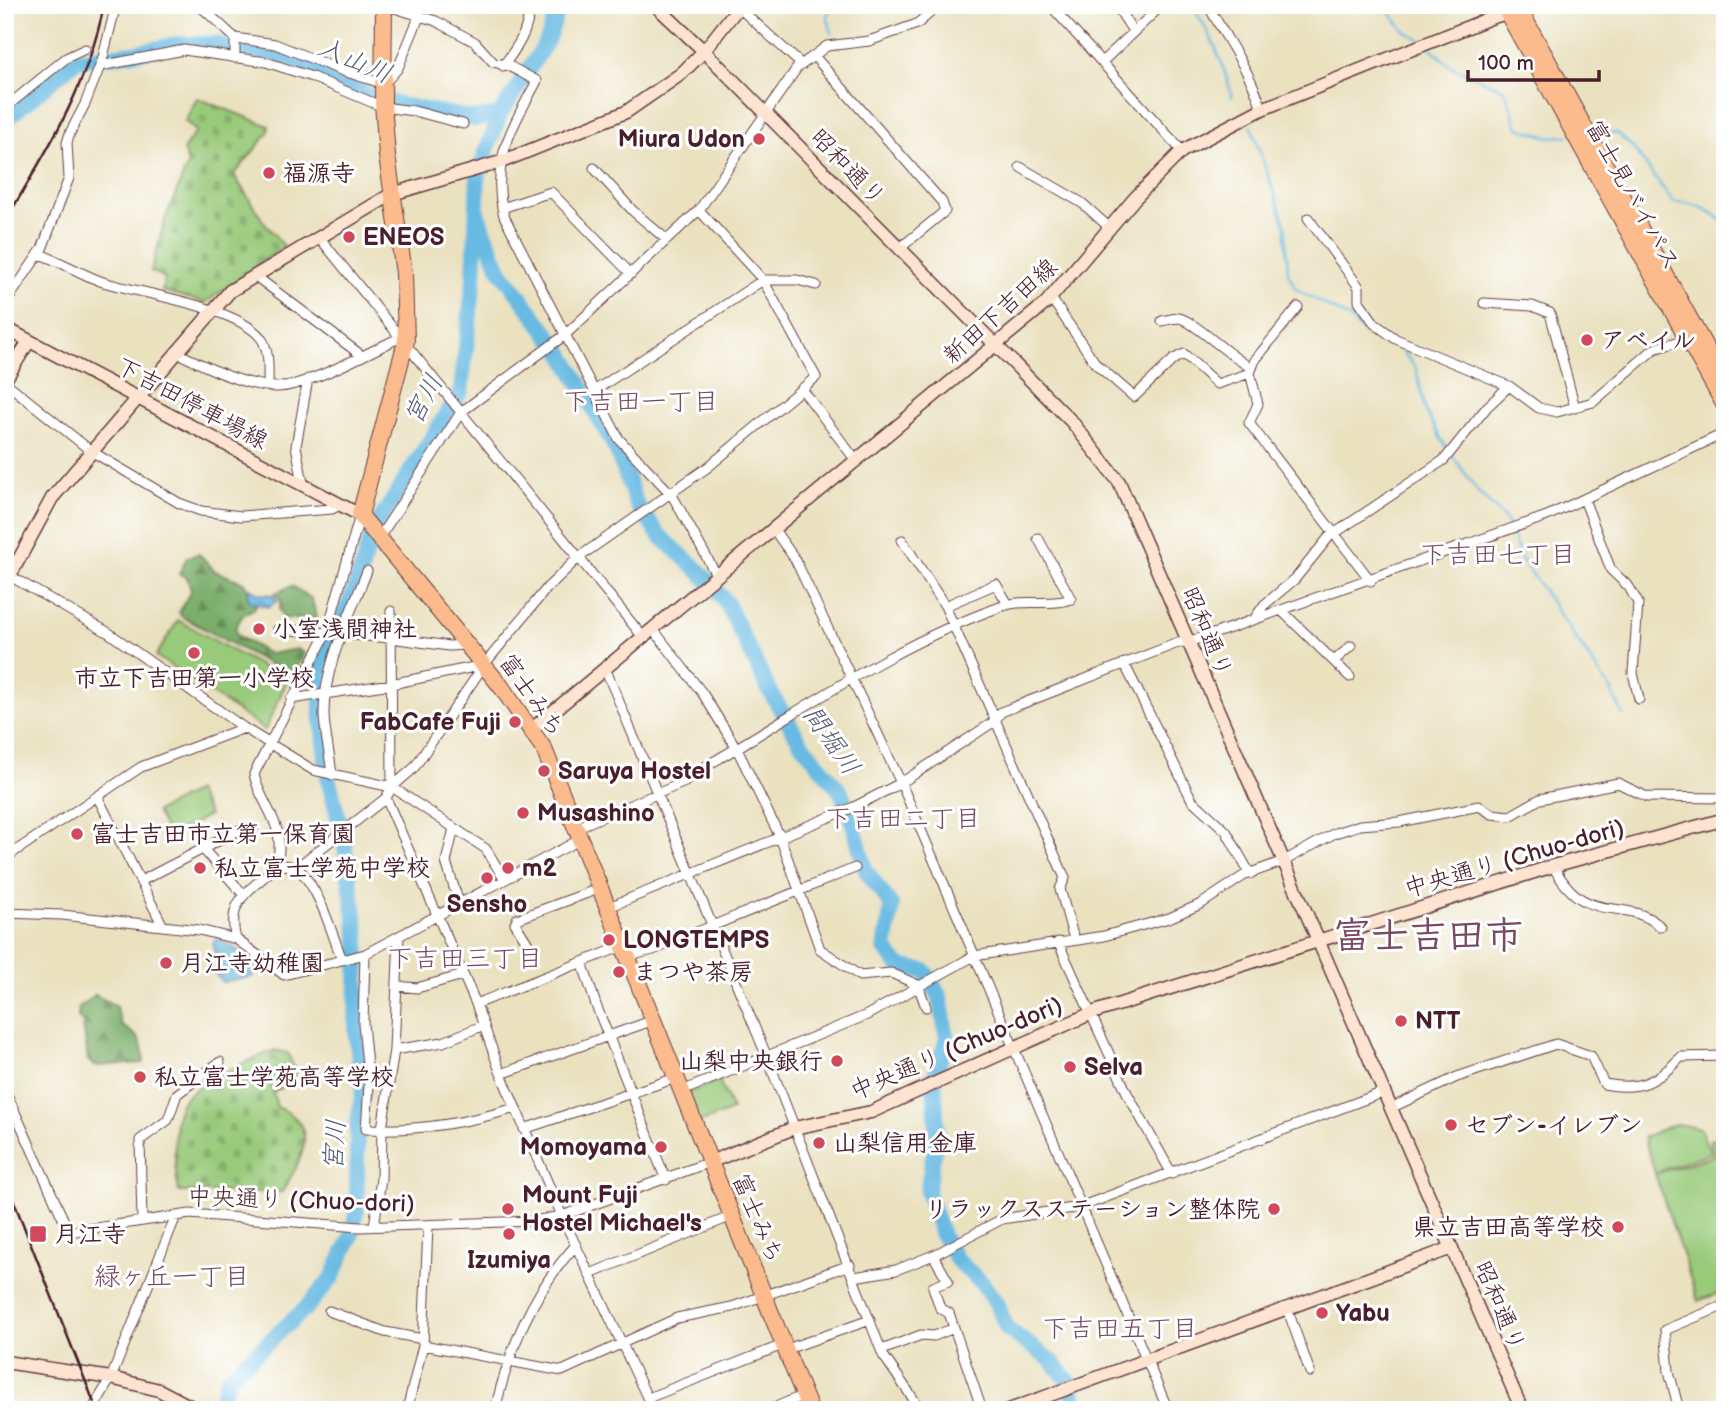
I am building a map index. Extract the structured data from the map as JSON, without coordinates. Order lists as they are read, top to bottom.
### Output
{
  "streets": {
    "highway": ["富士見バイパス", "富士みち"],
    "street": [
      "昭和通り",
      "新田下吉田線",
      "下吉田停車場線",
      "中央通り (Chuo-dori)"
    ]
  },
  "crossings": [
    ["昭和通り", "新田下吉田線"],
    ["昭和通り", "中央通り (Chuo-dori)"],
    ["富士見バイパス", "新田下吉田線"],
    ["新田下吉田線", "富士みち"],
    ["下吉田停車場線", "富士みち"],
    ["富士みち", "中央通り (Chuo-dori)"]
  ],
  "districts": [
    "下吉田一丁目",
    "下吉田七丁目",
    "下吉田二丁目",
    "富士吉田市",
    "下吉田三丁目",
    "緑ヶ丘一丁目",
    "下吉田五丁目"
  ],
  "water": ["入山川", "宮川", "間堀川"],
  "places": {
    "other": [
      "Miura Udon",
      "福源寺",
      "ENEOS",
      "アベイル",
      "小室浅間神社",
      "市立下吉田第一小学校",
      "FabCafe Fuji",
      "Saruya Hostel",
      "Musashino",
      "富士吉田市立第一保育園",
      "私立富士学苑中学校",
      "m2",
      "Sensho",
      "LONGTEMPS",
      "月江寺幼稚園",
      "まつや茶房",
      "NTT",
      "山梨中央銀行",
      "Selva",
      "私立富士学苑高等学校",
      "セブン-イレブン",
      "山梨信用金庫",
      "Momoyama",
      "Mount Fuji Hostel Michael's",
      "リラックスステーション整体院",
      "県立吉田高等学校",
      "Izumiya",
      "Yabu"
    ],
    "transit": ["月江寺"]
  },
  "scale_bar": "100 m"
}
